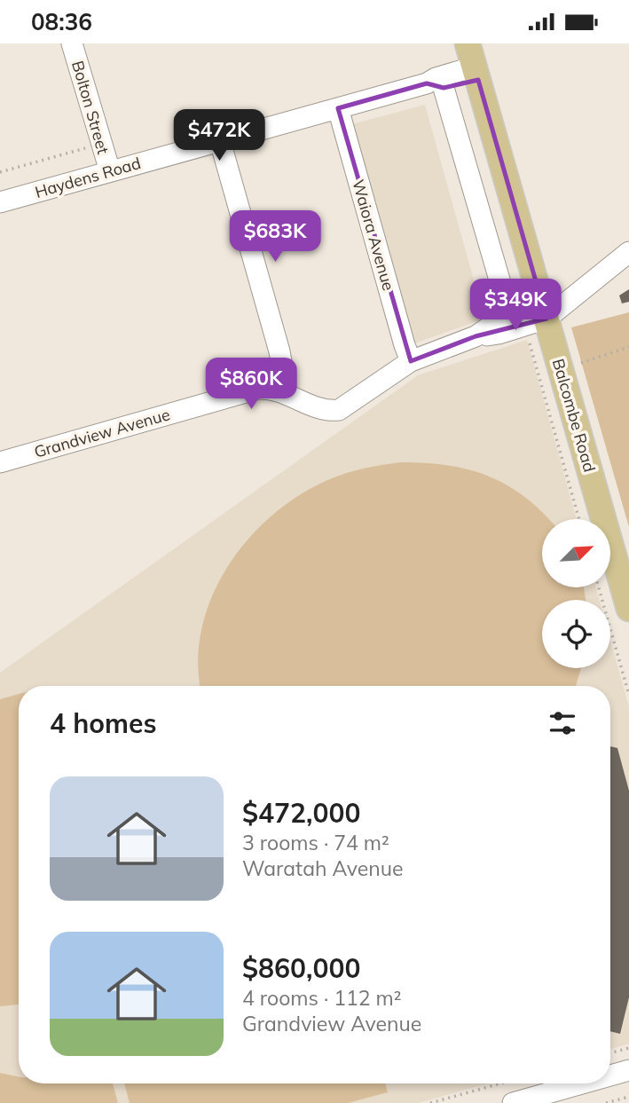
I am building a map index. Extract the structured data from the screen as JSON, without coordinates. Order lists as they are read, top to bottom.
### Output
{
  "streets": {
    "main road": ["Balcombe Road"],
    "street": [
      "Bolton Street",
      "Haydens Road",
      "Waiora Avenue",
      "Grandview Avenue"
    ]
  },
  "crossings": [
    ["Bolton Street", "Haydens Road"],
    ["Haydens Road", "Waiora Avenue"],
    ["Haydens Road", "Balcombe Road"],
    ["Waiora Avenue", "Grandview Avenue"],
    ["Balcombe Road", "Grandview Avenue"]
  ],
  "north": "top right",
  "page": {
    "status": "08:36",
    "price": [
      "$472K",
      "$683K",
      "$349K",
      "$860K"
    ],
    "heading": "4 homes",
    "list": [
      {
        "name": "$472,000",
        "note": "3 rooms · 74 m² · Waratah Avenue"
      },
      {
        "name": "$860,000",
        "note": "4 rooms · 112 m² · Grandview Avenue"
      }
    ]
  }
}
